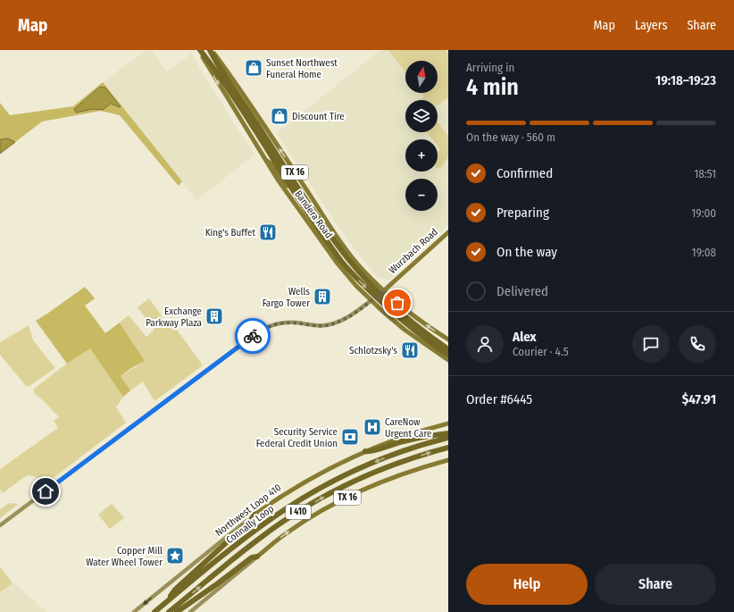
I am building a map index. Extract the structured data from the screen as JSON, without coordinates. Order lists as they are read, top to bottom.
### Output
{
  "streets": {
    "highway": ["TX 16", "I 410", "Connally Loop"],
    "main road": ["Bandera Road", "Wurzbach Road", "Northwest Loop 410"]
  },
  "crossings": [
    ["Bandera Road", "Wurzbach Road"]
  ],
  "places": {
    "shop": ["Sunset Northwest Funeral Home", "Discount Tire"],
    "restaurant": ["King's Buffet", "Schlotzsky's"],
    "building": ["Wells Fargo Tower", "Exchange Parkway Plaza"],
    "hospital": ["CareNow Urgent Care"],
    "bank": ["Security Service Federal Credit Union"],
    "place": ["Copper Mill Water Wheel Tower"]
  },
  "north": "top",
  "page": {
    "header": "Map",
    "nav": ["Map", "Layers", "Share"],
    "heading": ["4 min", "Arriving in", "19:18–19:23"],
    "panel": [
      "Alex",
      "Courier · 4.5",
      "Order #6445",
      "$47.91"
    ],
    "map_buttons": ["+", "−"],
    "bar": "On the way · 560 m",
    "list": [
      ["Confirmed", "18:51"],
      ["Preparing", "19:00"],
      ["On the way", "19:08"],
      "Delivered"
    ],
    "buttons": ["Help", "Share"]
  }
}
